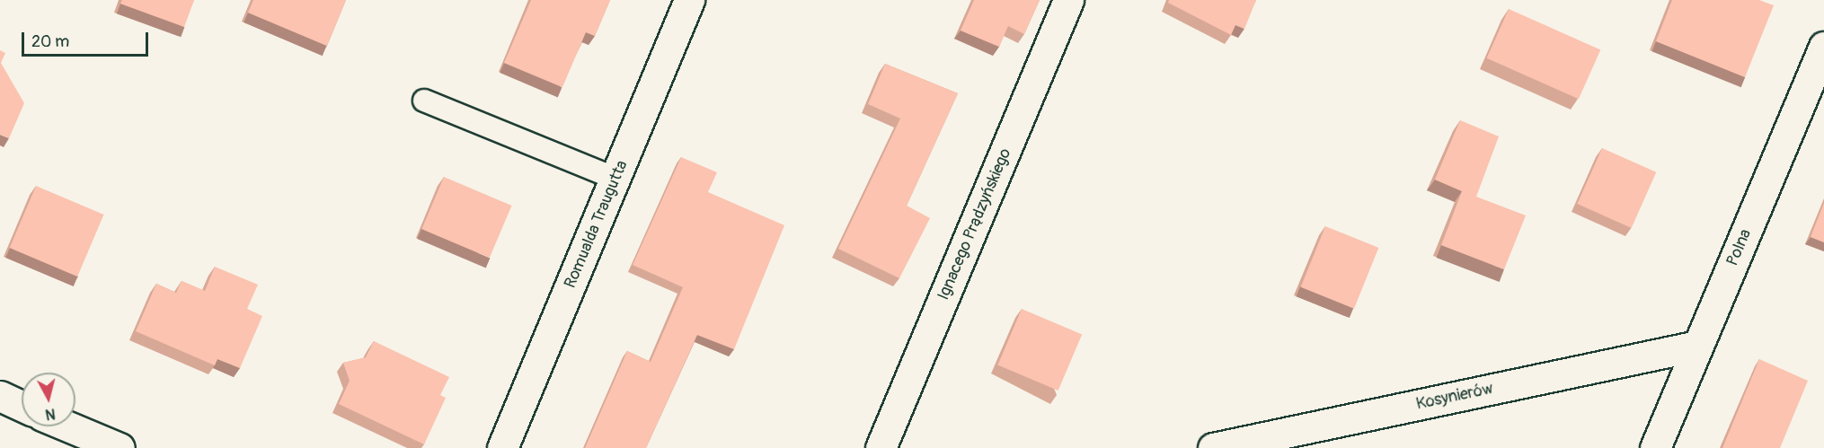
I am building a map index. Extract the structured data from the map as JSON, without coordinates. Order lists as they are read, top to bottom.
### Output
{
  "streets": {
    "street": [
      "Romualda Traugutta",
      "Ignacego Prądzyńskiego",
      "Polna",
      "Kosynierów"
    ]
  },
  "crossings": [
    ["Polna", "Kosynierów"]
  ],
  "scale_bar": "20 m",
  "north": "bottom"
}
